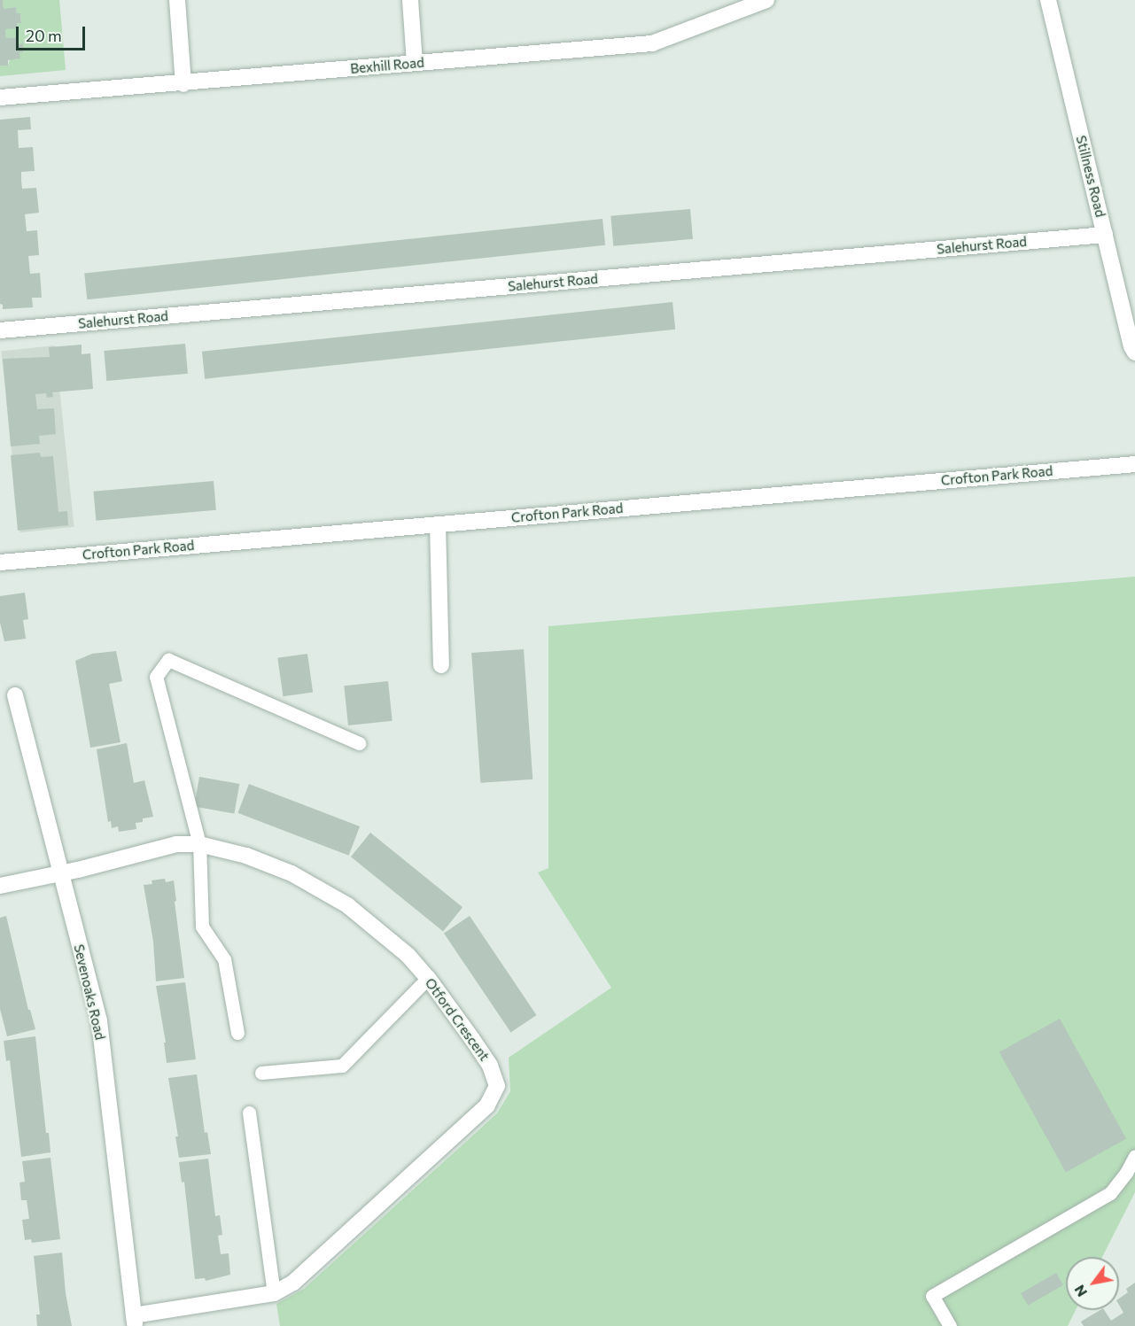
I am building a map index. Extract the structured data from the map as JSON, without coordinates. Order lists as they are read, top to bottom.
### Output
{
  "streets": {
    "street": [
      "Bexhill Road",
      "Stillness Road",
      "Salehurst Road",
      "Crofton Park Road",
      "Sevenoaks Road",
      "Otford Crescent"
    ]
  },
  "crossings": [
    ["Stillness Road", "Salehurst Road"],
    ["Sevenoaks Road", "Otford Crescent"]
  ],
  "scale_bar": "20 m",
  "north": "bottom left"
}
